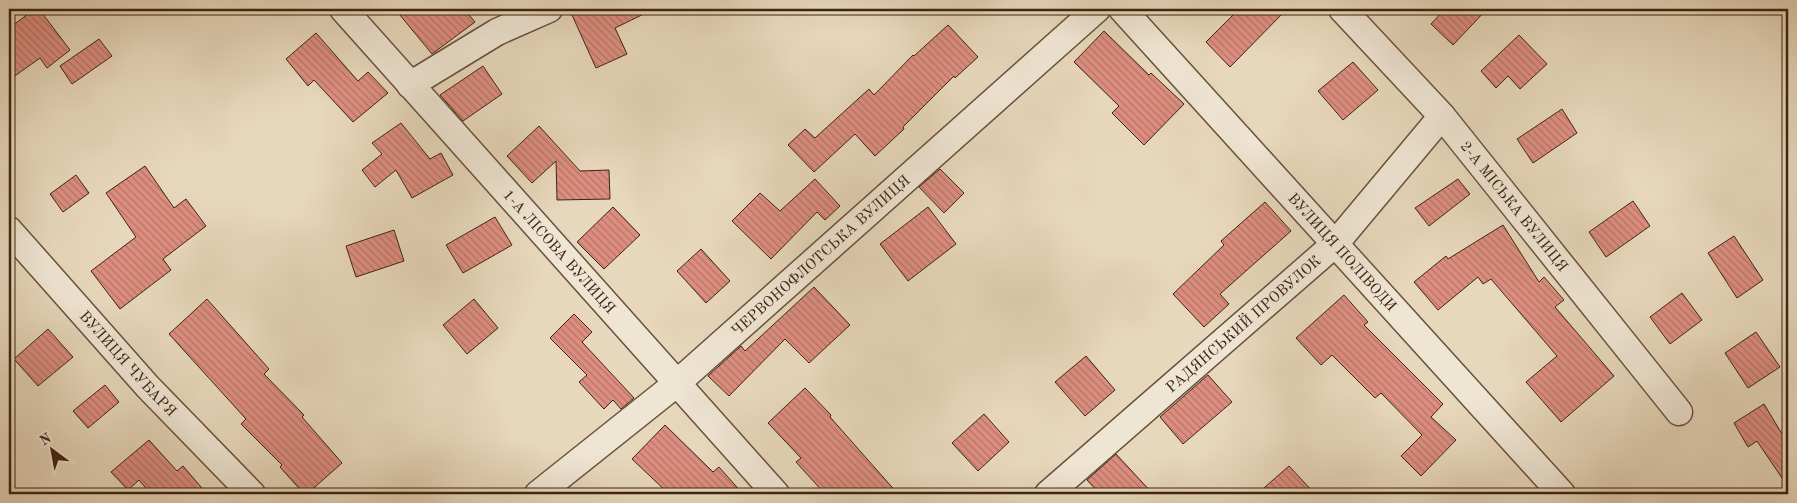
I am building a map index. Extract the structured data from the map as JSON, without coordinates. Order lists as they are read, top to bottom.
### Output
{
  "streets": {
    "street": [
      "2-А МІСЬКА ВУЛИЦЯ",
      "ВУЛИЦЯ ПОЛІВОДИ",
      "1-А ЛІСОВА ВУЛИЦЯ",
      "ЧЕРВОНОФЛОТСЬКА ВУЛИЦЯ",
      "РАДЯНСЬКИЙ ПРОВУЛОК",
      "ВУЛИЦЯ ЧУБАРЯ"
    ]
  },
  "crossings": [
    ["2-А МІСЬКА ВУЛИЦЯ", "РАДЯНСЬКИЙ ПРОВУЛОК"],
    ["ВУЛИЦЯ ПОЛІВОДИ", "РАДЯНСЬКИЙ ПРОВУЛОК"],
    ["1-А ЛІСОВА ВУЛИЦЯ", "ЧЕРВОНОФЛОТСЬКА ВУЛИЦЯ"]
  ],
  "north": "top left"
}
